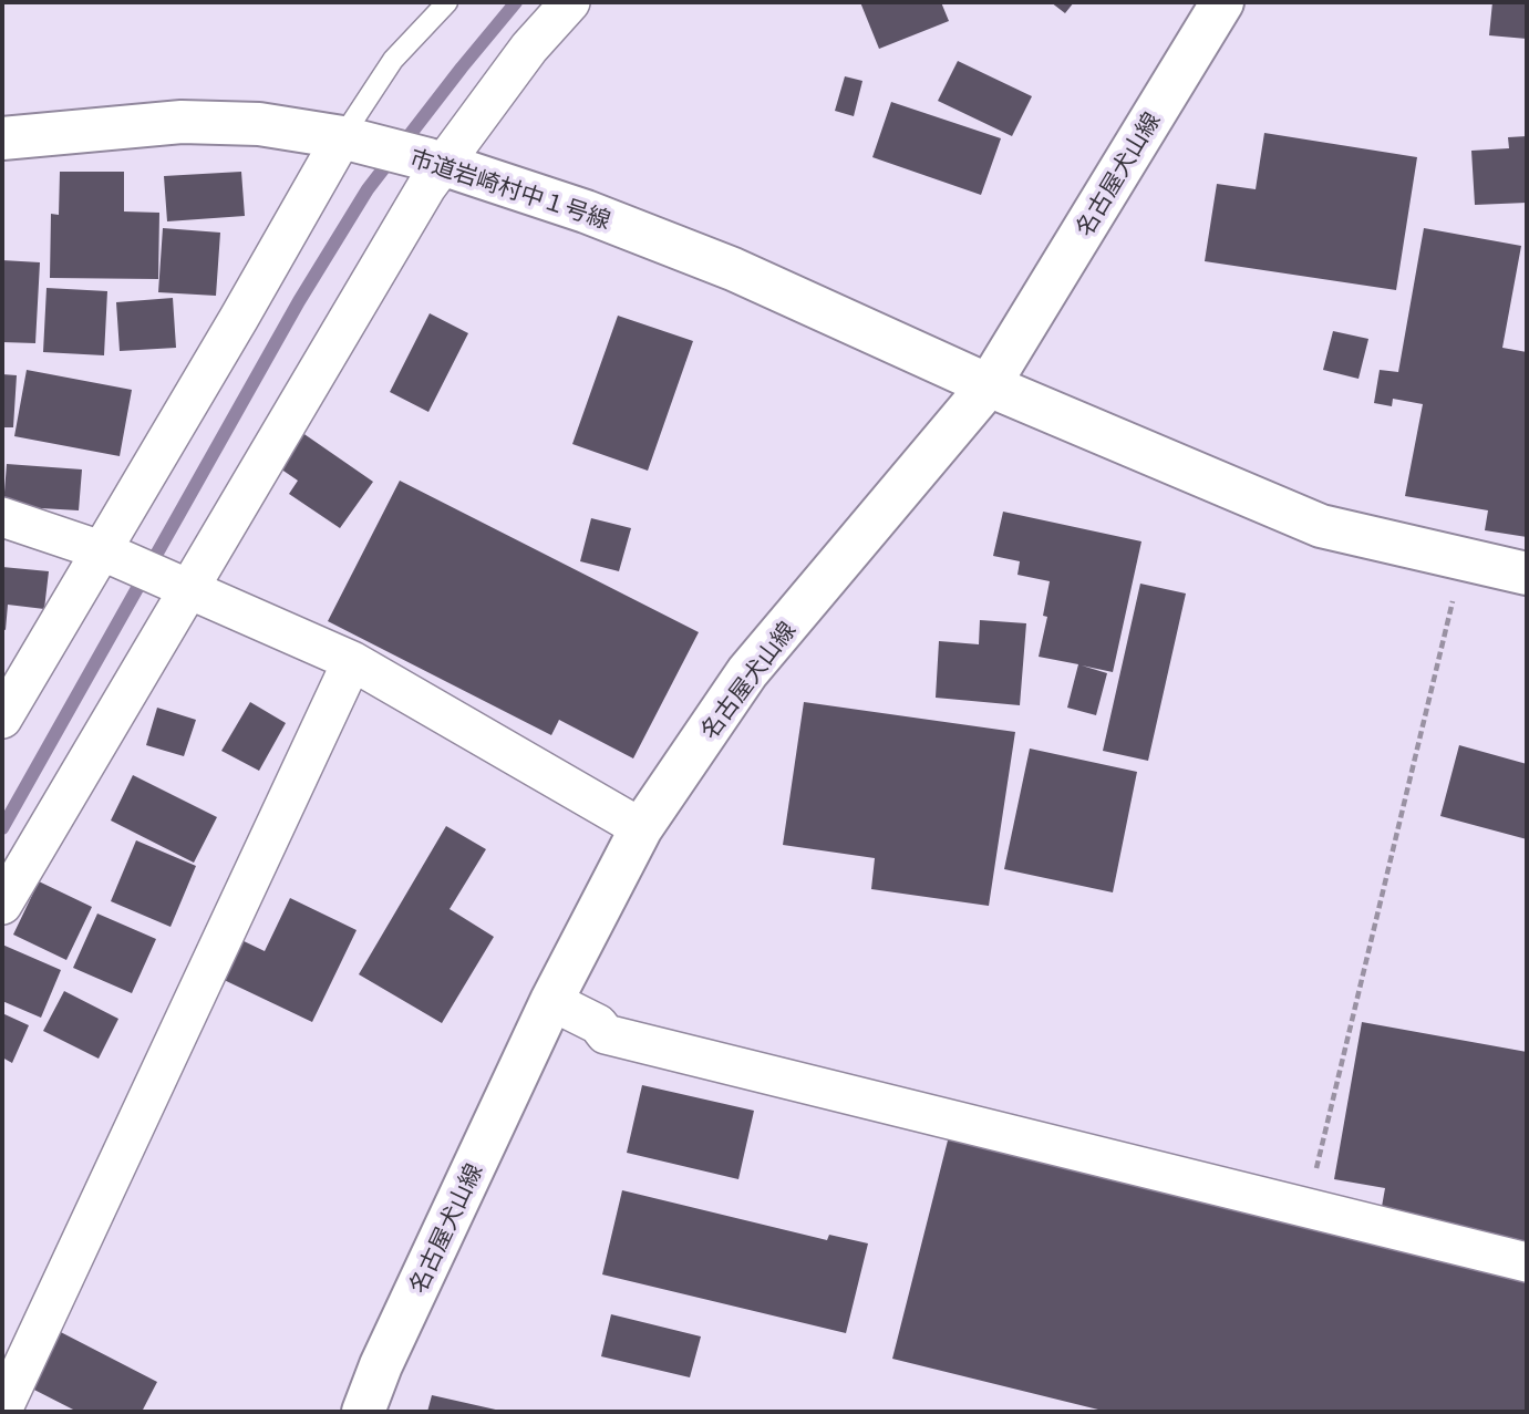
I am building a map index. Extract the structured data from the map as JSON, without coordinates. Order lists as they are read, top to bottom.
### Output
{
  "streets": {
    "main road": ["名古屋犬山線", "市道岩崎村中１号線"]
  },
  "crossings": [
    ["名古屋犬山線", "市道岩崎村中１号線"]
  ]
}
